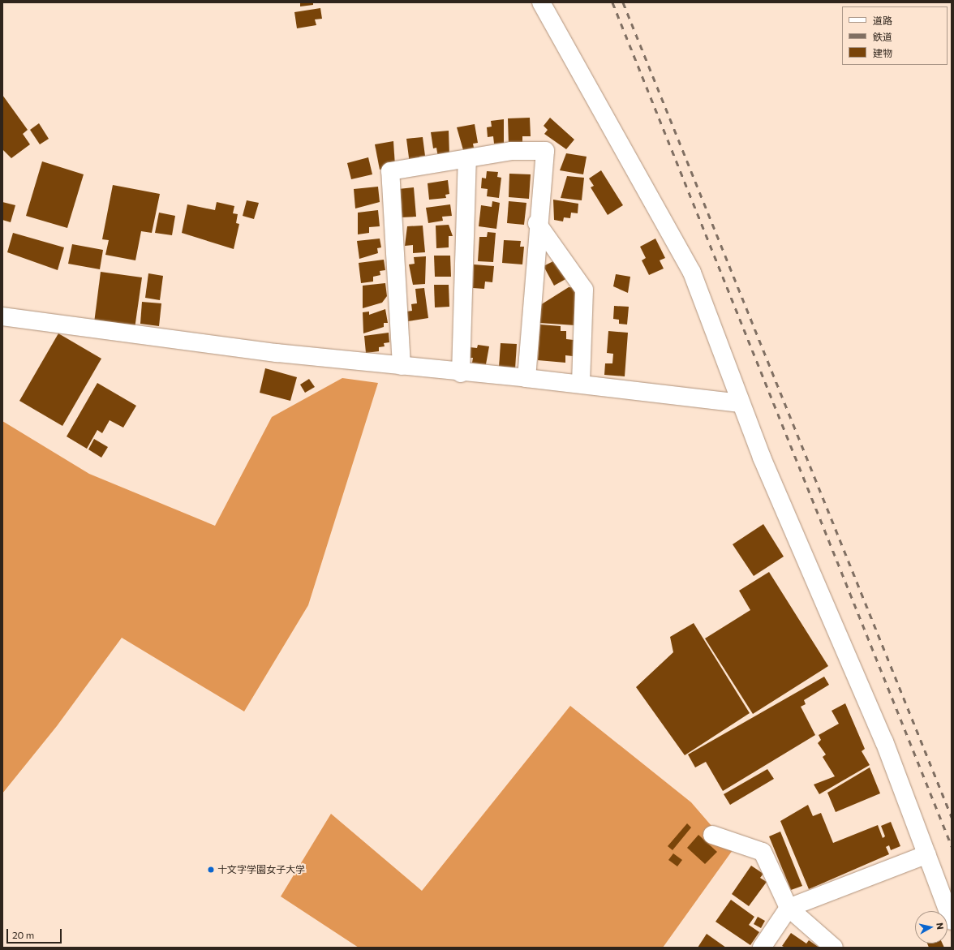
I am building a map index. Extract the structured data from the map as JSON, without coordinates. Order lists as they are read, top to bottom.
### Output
{
  "places": ["十文字学園女子大学"],
  "legend": ["道路", "鉄道", "建物"],
  "scale_bar": "20 m",
  "north": "right"
}
